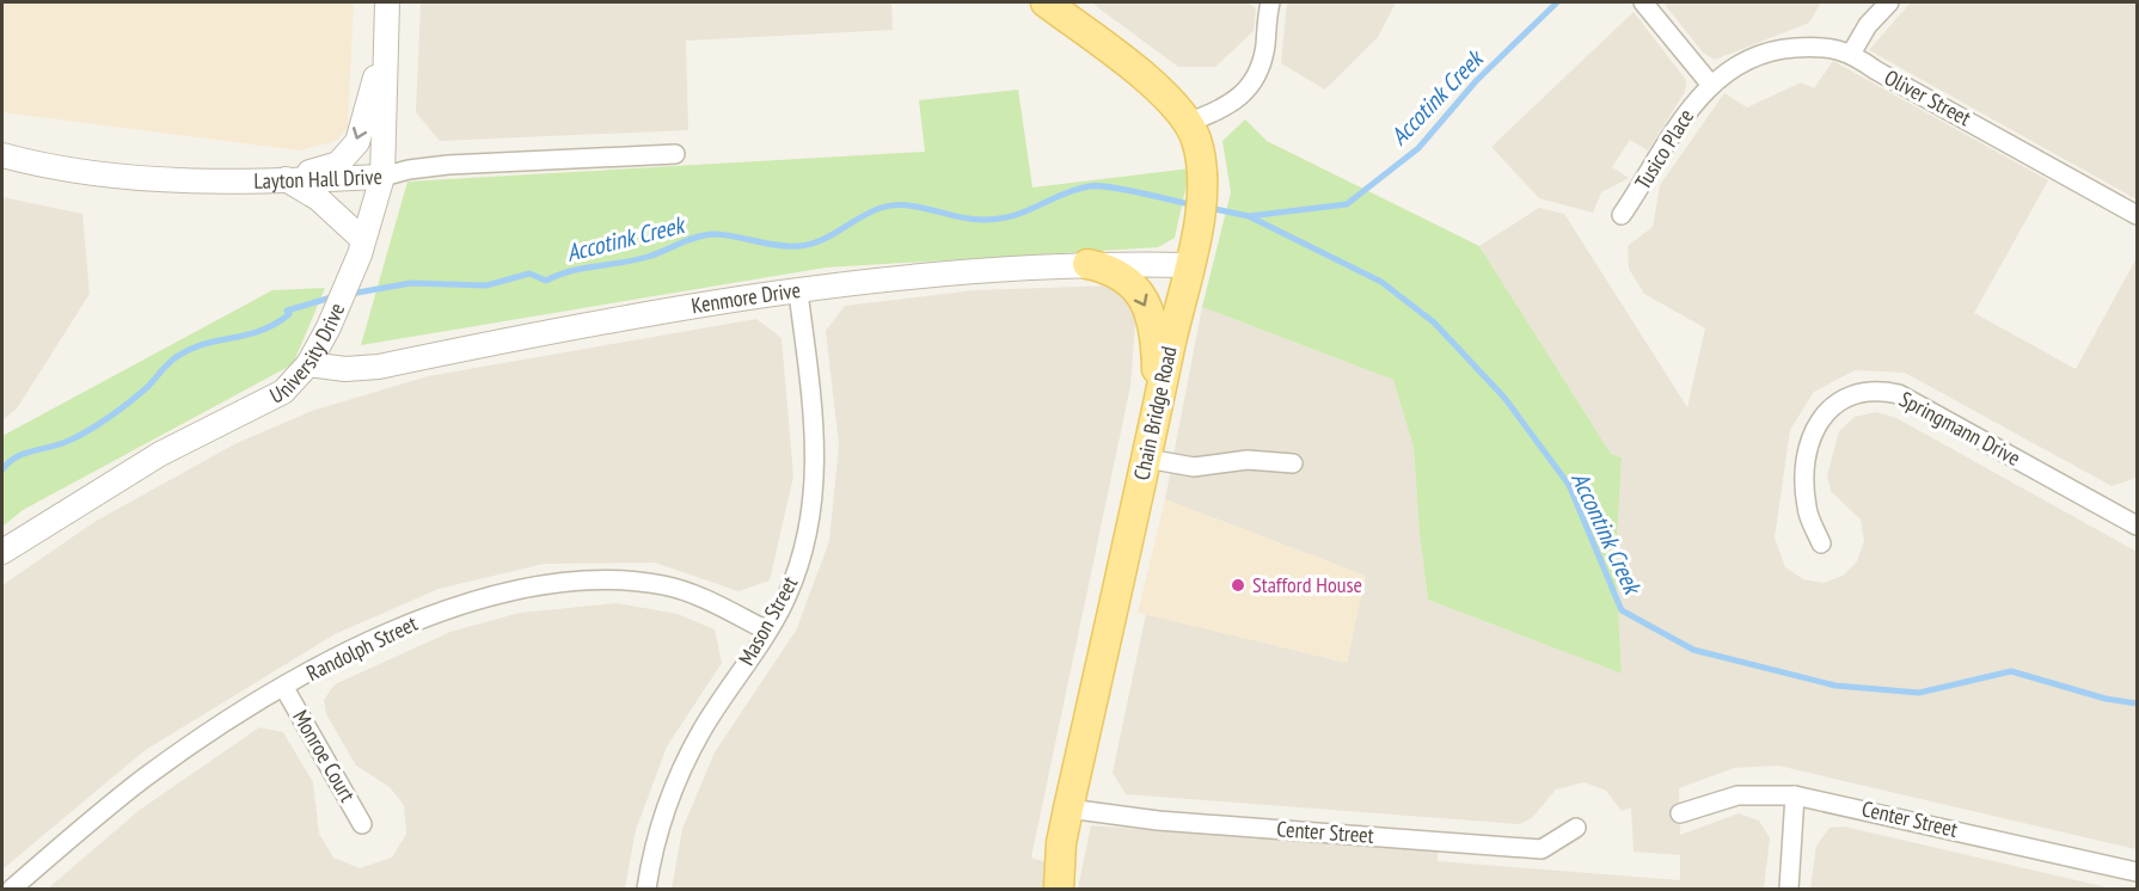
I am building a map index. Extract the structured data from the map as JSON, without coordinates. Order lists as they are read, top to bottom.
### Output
{
  "streets": {
    "main road": ["Chain Bridge Road"],
    "street": [
      "Oliver Street",
      "Tusico Place",
      "Layton Hall Drive",
      "Kenmore Drive",
      "University Drive",
      "Springmann Drive",
      "Mason Street",
      "Randolph Street",
      "Monroe Court",
      "Center Street"
    ]
  },
  "crossings": [
    ["Oliver Street", "Tusico Place"],
    ["Layton Hall Drive", "University Drive"],
    ["Kenmore Drive", "University Drive"],
    ["Kenmore Drive", "Chain Bridge Road"],
    ["Kenmore Drive", "Mason Street"],
    ["Chain Bridge Road", "Center Street"],
    ["Mason Street", "Randolph Street"],
    ["Randolph Street", "Monroe Court"]
  ],
  "water": ["Accotink Creek", "Accontink Creek"],
  "places": ["Stafford House"]
}
